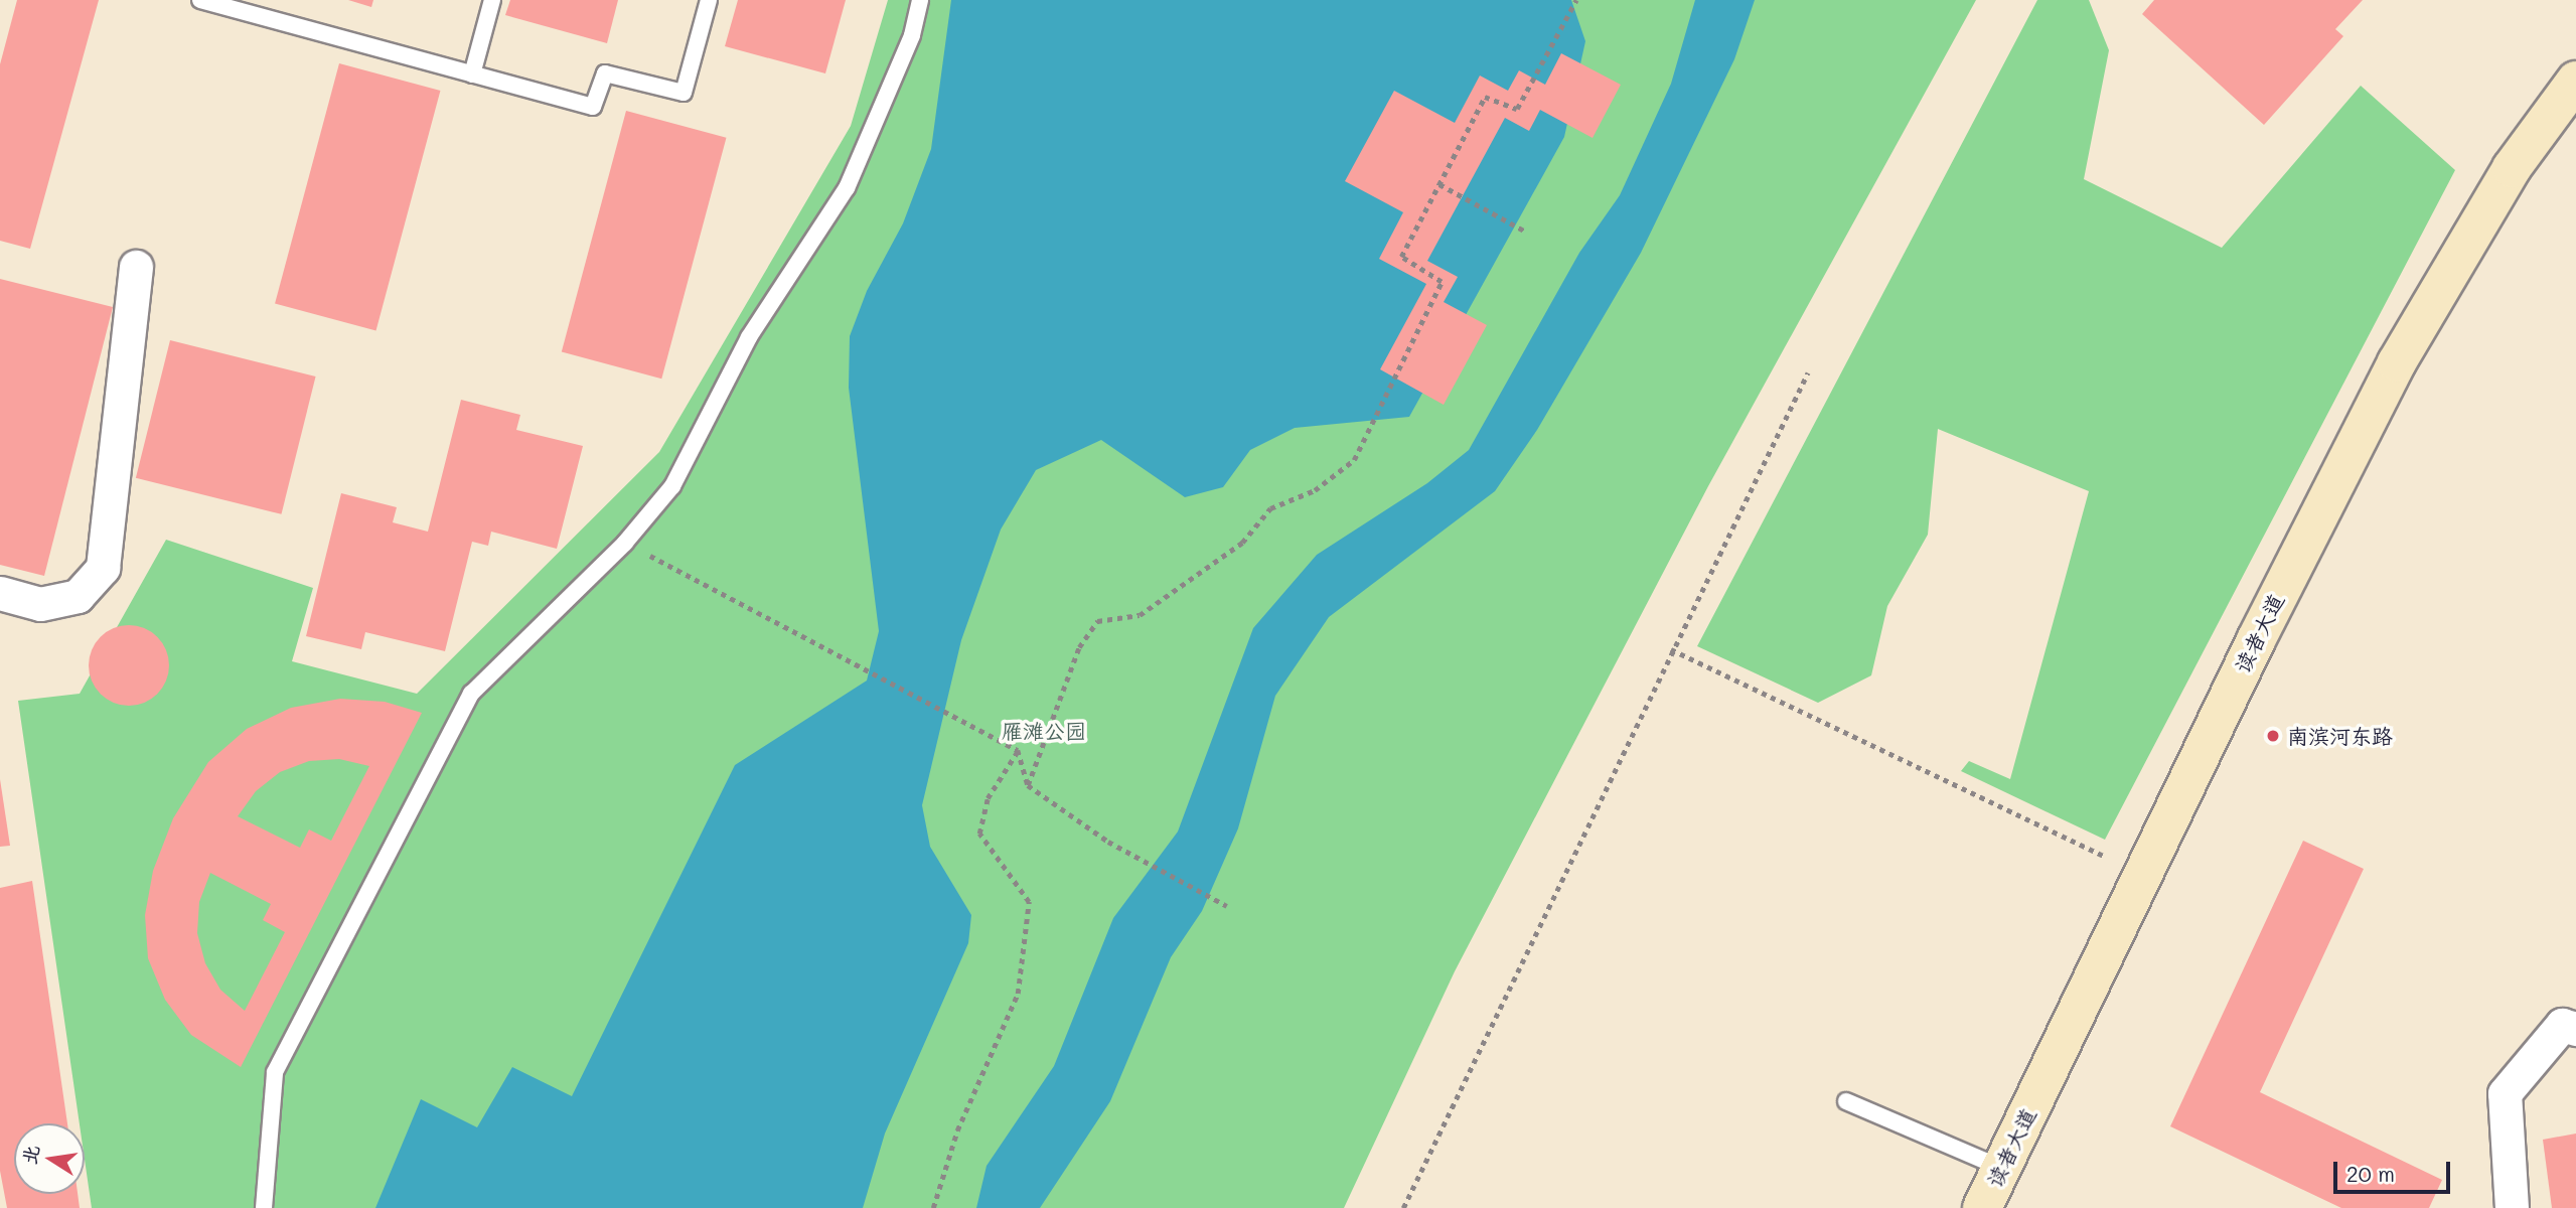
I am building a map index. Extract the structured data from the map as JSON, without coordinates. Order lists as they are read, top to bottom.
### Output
{
  "streets": {
    "main road": ["读者大道"]
  },
  "parks": ["雁滩公园"],
  "places": ["南滨河东路"],
  "scale_bar": "20 m",
  "north": "left"
}
